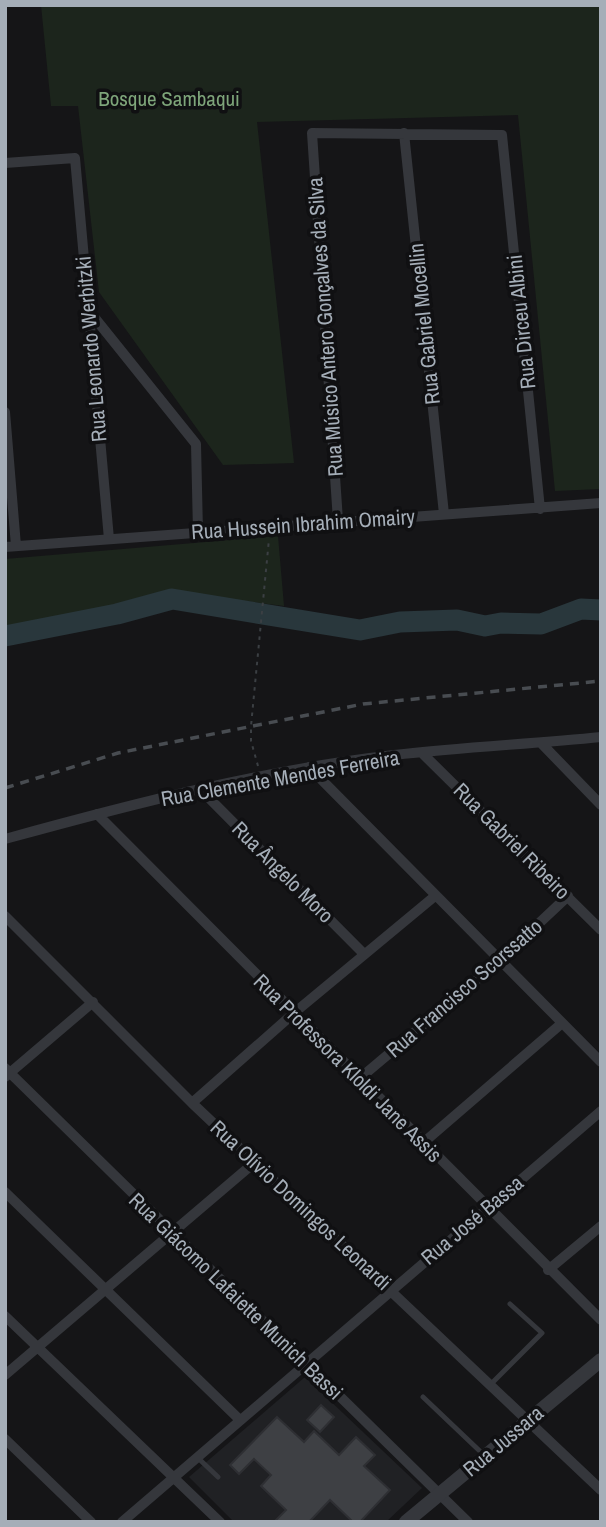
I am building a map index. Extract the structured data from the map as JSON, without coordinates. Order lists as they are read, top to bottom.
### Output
{
  "streets": {
    "street": [
      "Rua Dirceu Albini",
      "Rua Gabriel Mocellin",
      "Rua Músico Antero Gonçalves da Silva",
      "Rua Leonardo Werbitzki",
      "Rua Hussein Ibrahim Omairy",
      "Rua Clemente Mendes Ferreira",
      "Rua Gabriel Ribeiro",
      "Rua Ângelo Moro",
      "Rua Francisco Scorssatto",
      "Rua Professora Kloldi Jane Assis",
      "Rua Olívio Domingos Leonardi",
      "Rua José Bassa",
      "Rua Giácomo Lafaiette Munich Bassi",
      "Rua Jussara"
    ]
  },
  "crossings": [
    ["Rua Dirceu Albini", "Rua Gabriel Mocellin"],
    ["Rua Dirceu Albini", "Rua Músico Antero Gonçalves da Silva"],
    ["Rua Dirceu Albini", "Rua Hussein Ibrahim Omairy"],
    ["Rua Gabriel Mocellin", "Rua Músico Antero Gonçalves da Silva"],
    ["Rua Gabriel Mocellin", "Rua Hussein Ibrahim Omairy"],
    ["Rua Músico Antero Gonçalves da Silva", "Rua Hussein Ibrahim Omairy"],
    ["Rua Leonardo Werbitzki", "Rua Hussein Ibrahim Omairy"],
    ["Rua Clemente Mendes Ferreira", "Rua Gabriel Ribeiro"],
    ["Rua Clemente Mendes Ferreira", "Rua Ângelo Moro"],
    ["Rua Clemente Mendes Ferreira", "Rua Professora Kloldi Jane Assis"],
    ["Rua Gabriel Ribeiro", "Rua Francisco Scorssatto"],
    ["Rua Francisco Scorssatto", "Rua Professora Kloldi Jane Assis"],
    ["Rua Professora Kloldi Jane Assis", "Rua José Bassa"],
    ["Rua Olívio Domingos Leonardi", "Rua José Bassa"],
    ["Rua Olívio Domingos Leonardi", "Rua Jussara"],
    ["Rua José Bassa", "Rua Giácomo Lafaiette Munich Bassi"],
    ["Rua Giácomo Lafaiette Munich Bassi", "Rua Jussara"]
  ],
  "parks": ["Bosque Sambaqui"]
}
